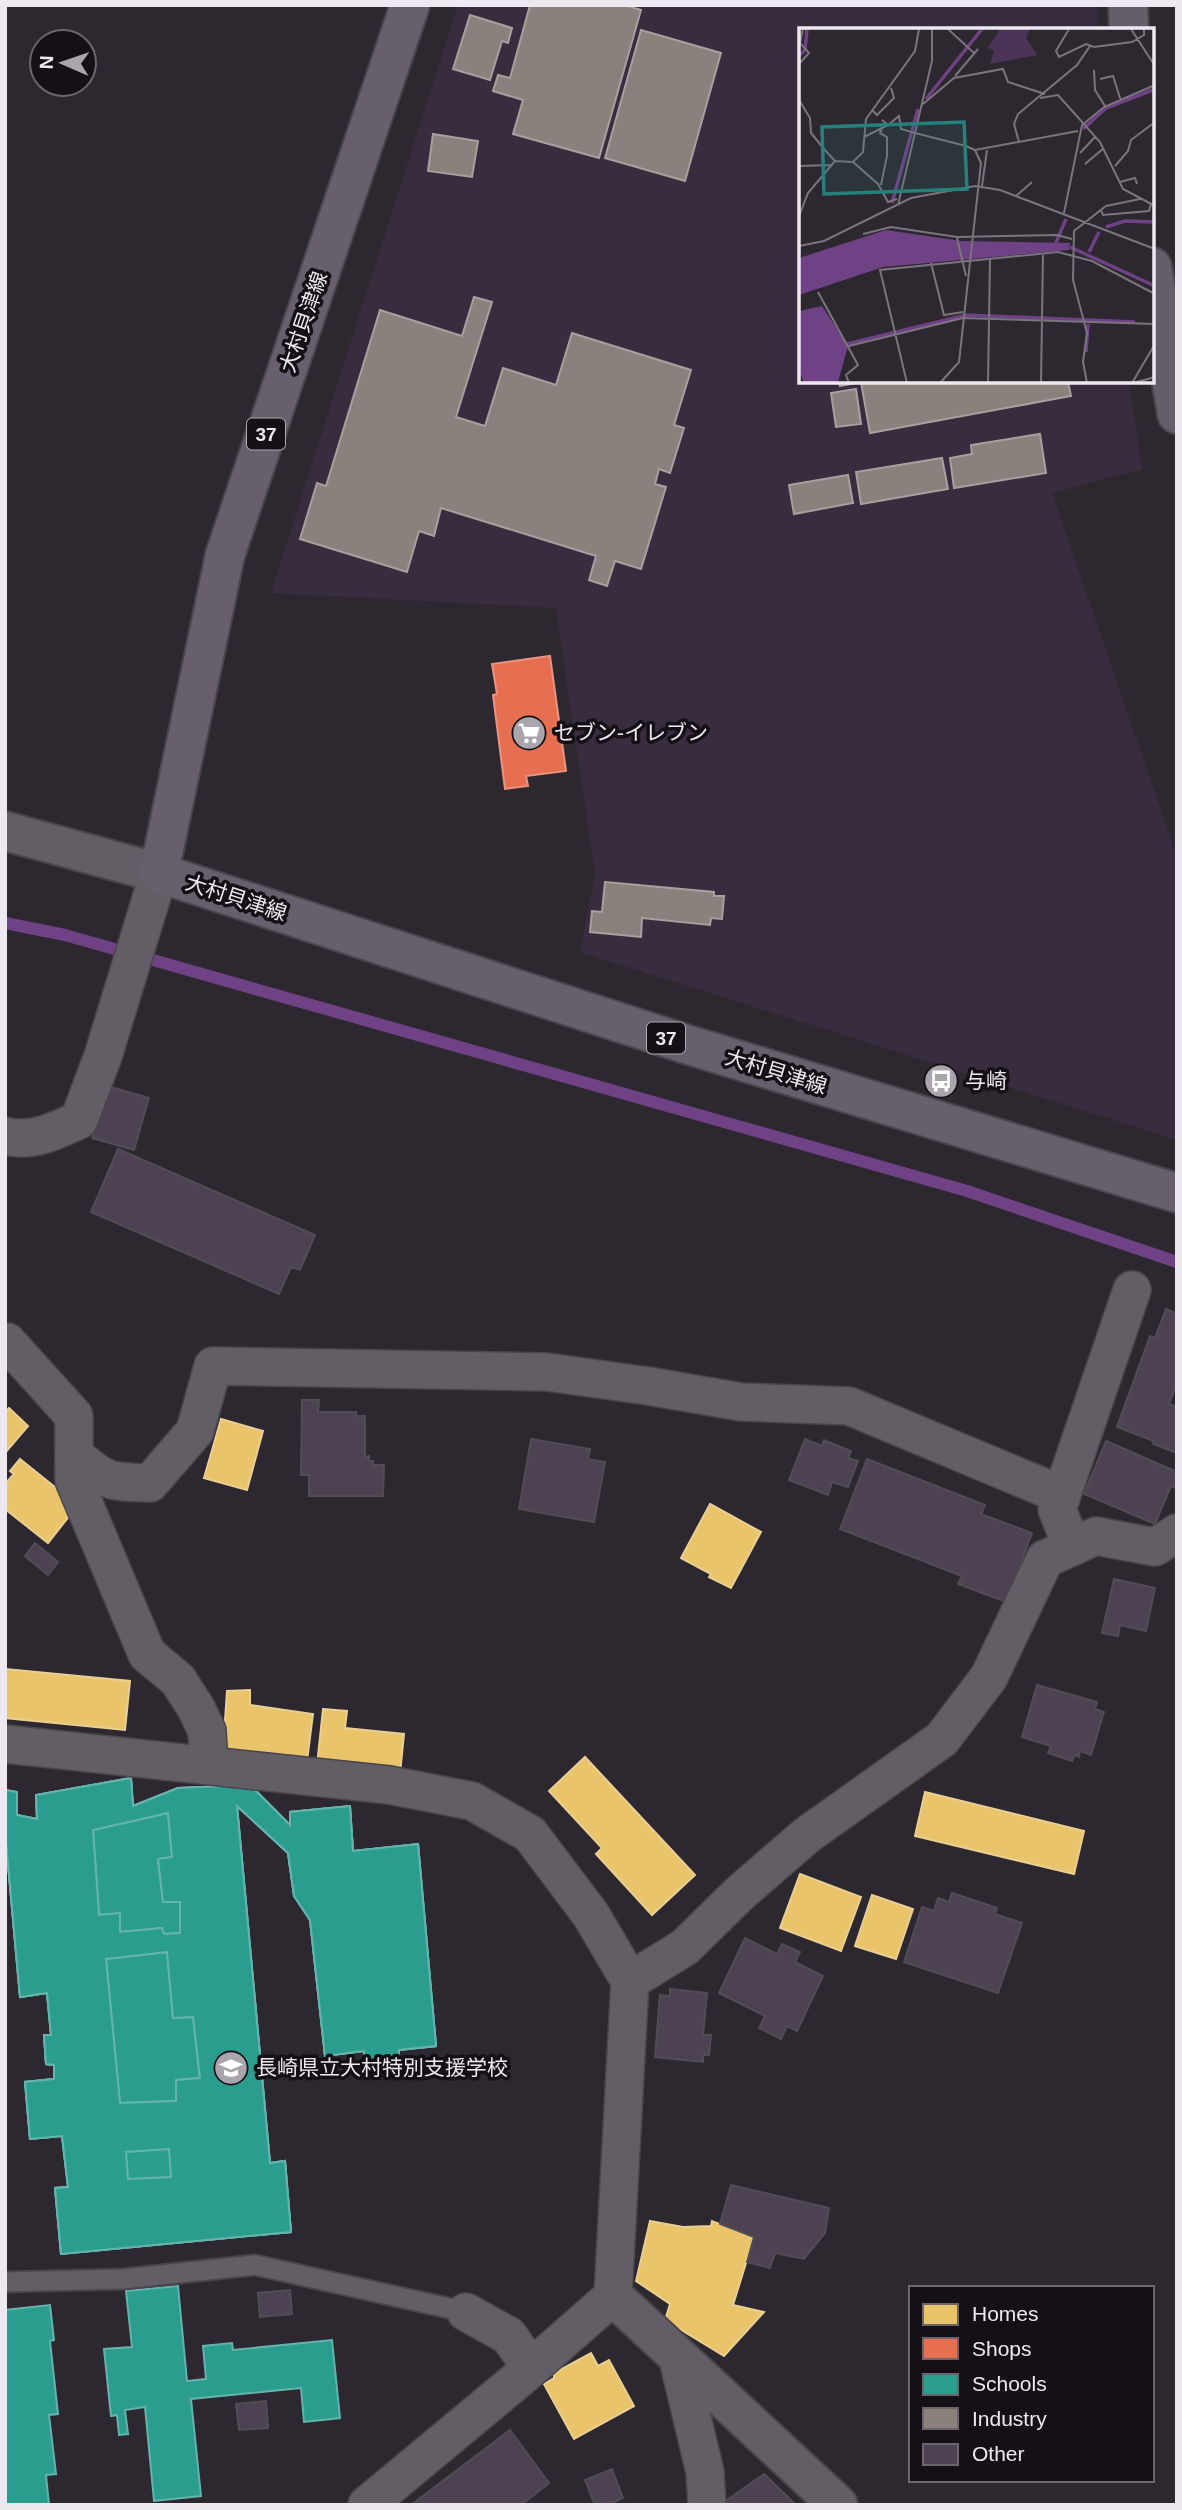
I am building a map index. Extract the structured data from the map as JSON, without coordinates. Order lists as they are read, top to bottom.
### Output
{
  "streets": {
    "main road": ["大村貝津線", "37"]
  },
  "places": {
    "supermarket": ["セブン-イレブン"],
    "bus stop": ["与崎"],
    "school or university": ["長崎県立大村特別支援学校"]
  },
  "legend": [
    "Homes",
    "Shops",
    "Schools",
    "Industry",
    "Other"
  ],
  "north": "left"
}
